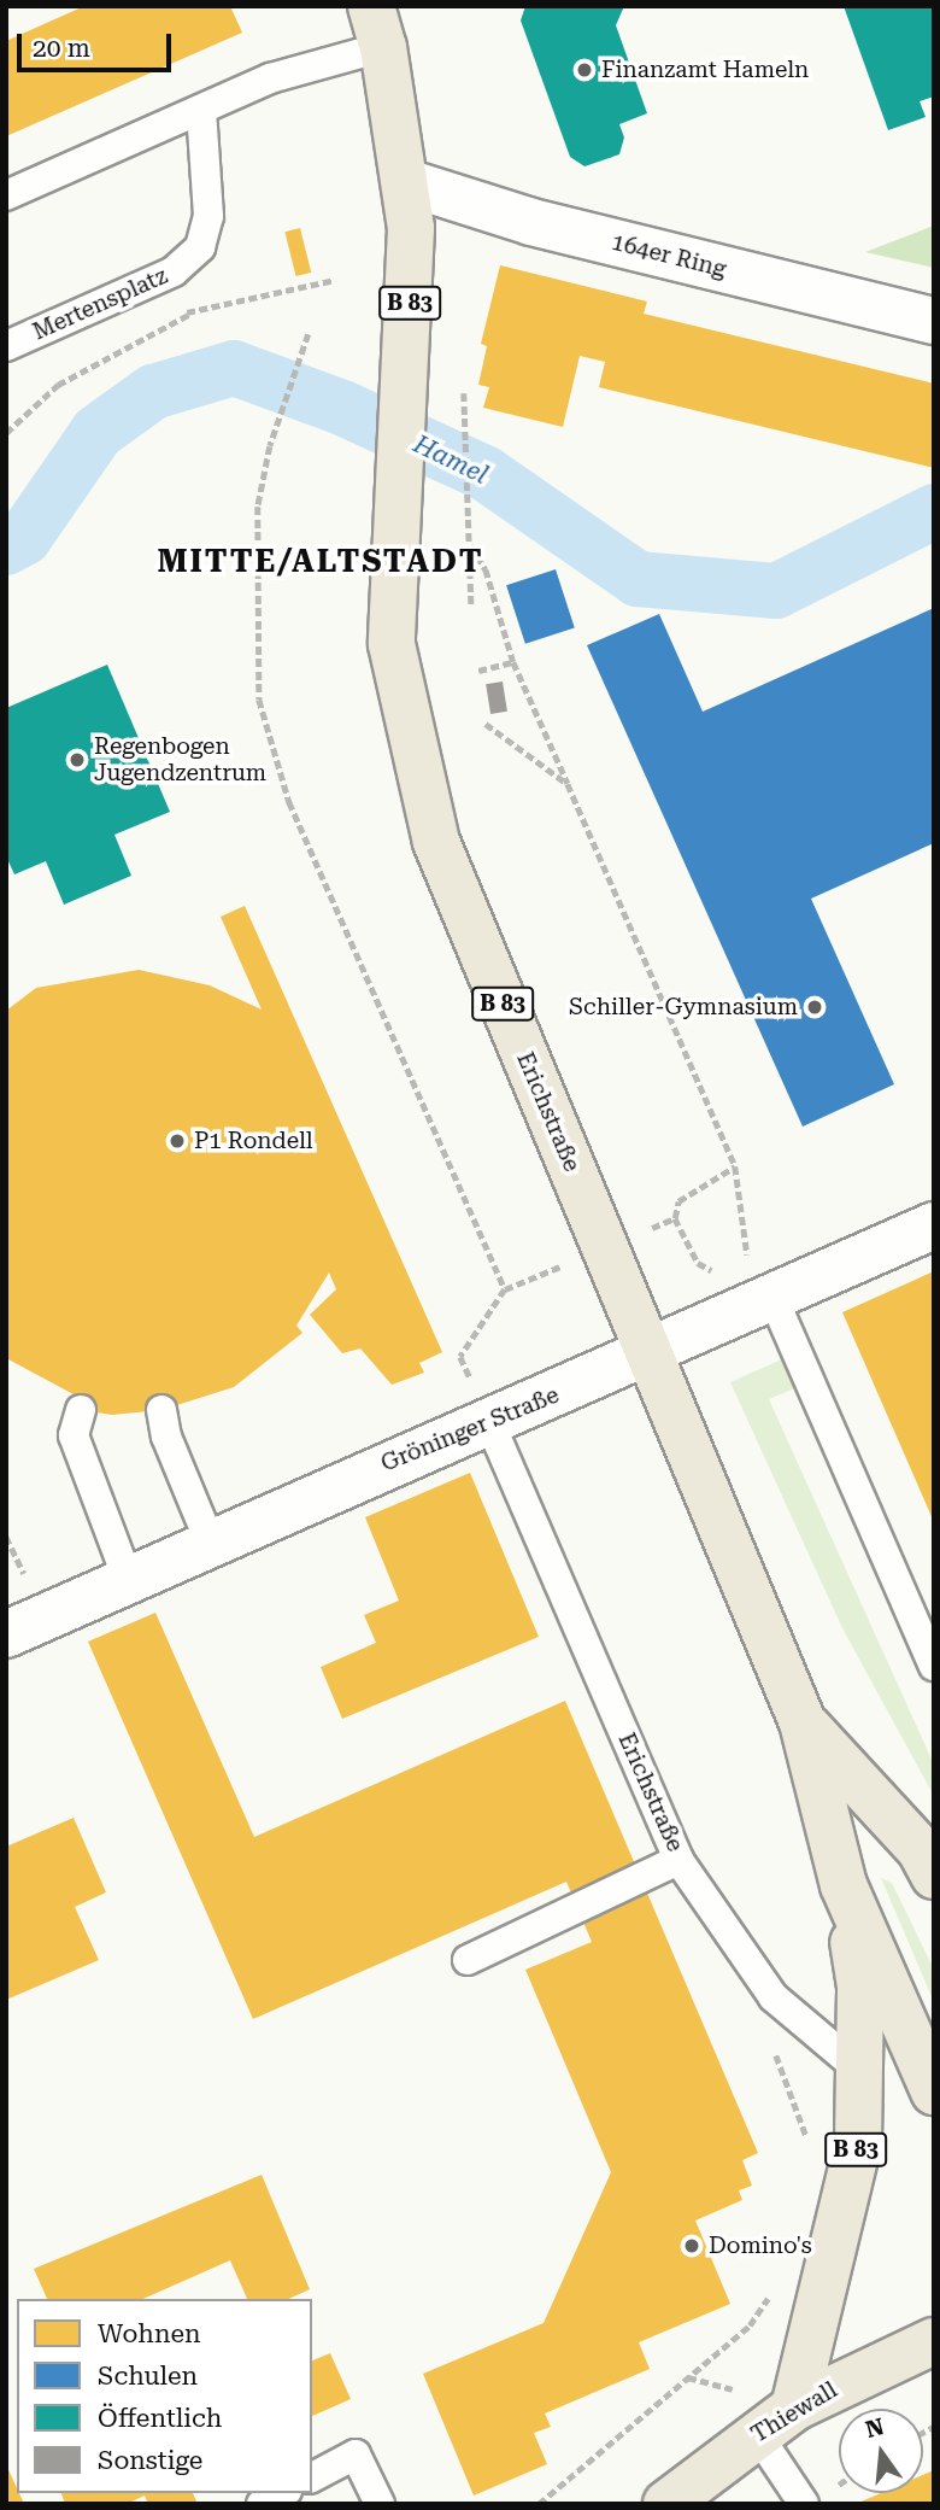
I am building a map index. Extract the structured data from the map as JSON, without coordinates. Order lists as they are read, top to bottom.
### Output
{
  "streets": {
    "main road": ["B 83", "Erichstraße", "Thiewall"],
    "street": ["164er Ring", "Gröninger Straße"],
    "lane": ["Mertensplatz"]
  },
  "crossings": [
    ["164er Ring", "B 83"],
    ["164er Ring", "Erichstraße"],
    ["B 83", "Erichstraße"],
    ["B 83", "Thiewall"],
    ["Erichstraße", "Gröninger Straße"]
  ],
  "districts": ["MITTE/ALTSTADT"],
  "water": ["Hamel"],
  "places": [
    "Finanzamt Hameln",
    "Regenbogen Jugendzentrum",
    "Schiller-Gymnasium",
    "P1 Rondell",
    "Domino's"
  ],
  "legend": [
    "Wohnen",
    "Schulen",
    "Öffentlich",
    "Sonstige"
  ],
  "scale_bar": "20 m",
  "north": "top"
}
